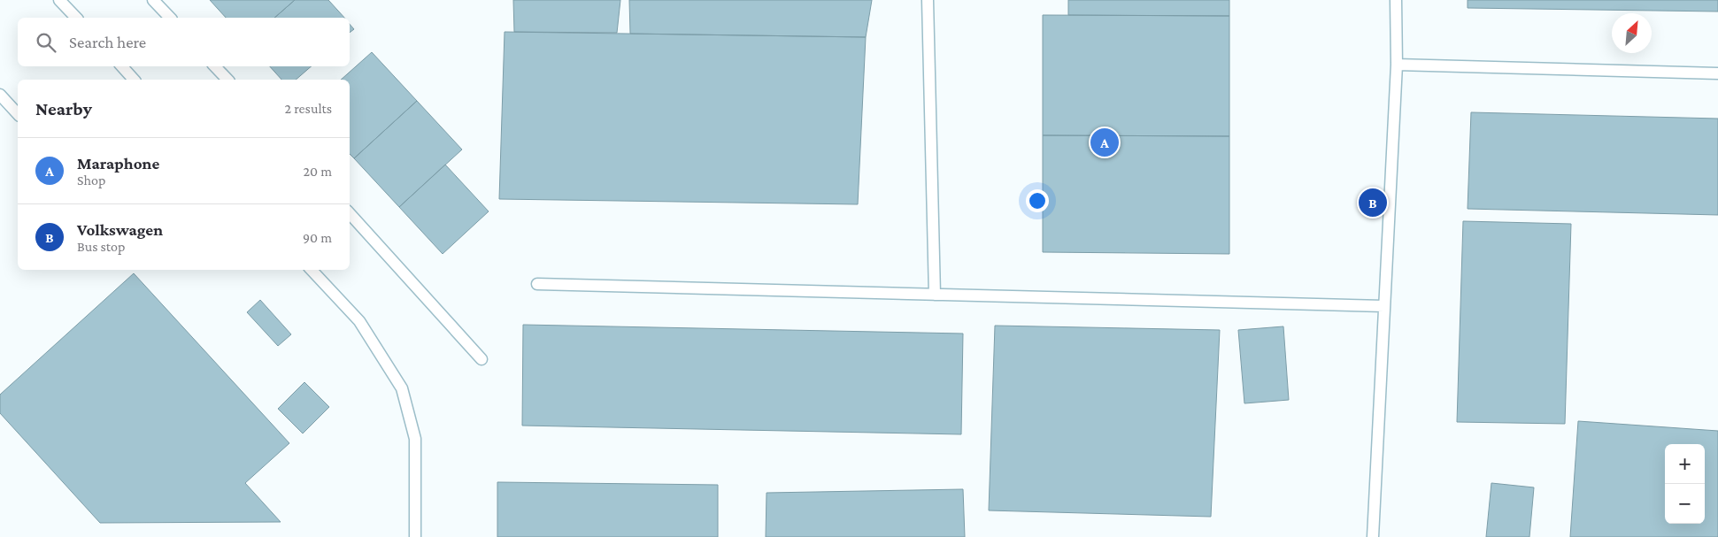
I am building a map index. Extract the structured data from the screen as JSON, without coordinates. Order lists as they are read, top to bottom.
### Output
{
  "north": "top right",
  "page": {
    "search": "Search here",
    "heading": ["Nearby", "2 results"],
    "pins": ["A", "B"],
    "list": [
      {
        "mark": "A",
        "name": "Maraphone",
        "note": "Shop",
        "value": "20 m"
      },
      {
        "mark": "B",
        "name": "Volkswagen",
        "note": "Bus stop",
        "value": "90 m"
      }
    ],
    "map_buttons": ["+", "−"]
  }
}
